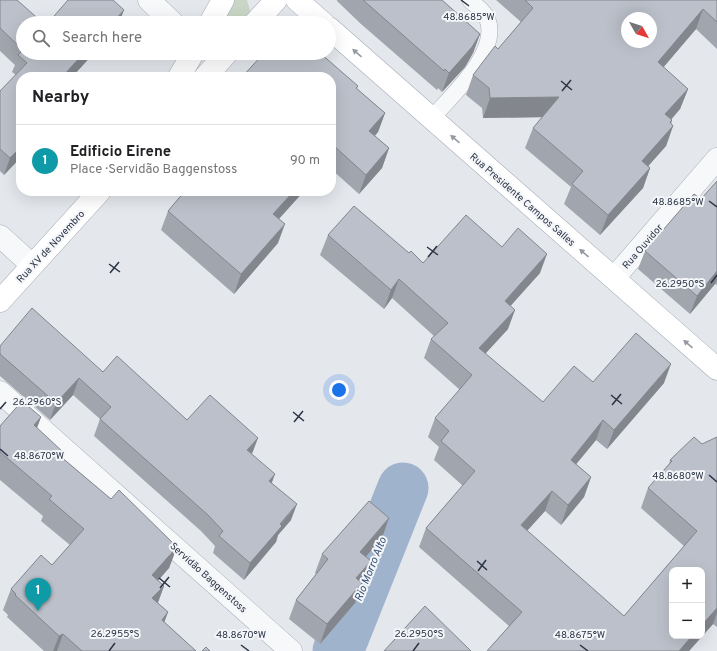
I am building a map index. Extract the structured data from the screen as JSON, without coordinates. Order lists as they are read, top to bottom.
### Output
{
  "streets": {
    "main road": ["Rua Presidente Campos Salles", "Rua XV de Novembro"],
    "street": ["Rua Ouvidor", "Servidão Baggenstoss"]
  },
  "crossings": [
    ["Rua Presidente Campos Salles", "Rua Ouvidor"]
  ],
  "one_way": ["Rua Presidente Campos Salles"],
  "water": ["Rio Morro Alto"],
  "north": "bottom right",
  "page": {
    "search": "Search here",
    "heading": "Nearby",
    "list": [
      {
        "mark": "1",
        "name": "Edificio Eirene",
        "note": "Place · Servidão Baggenstoss",
        "value": "90 m"
      }
    ],
    "map_buttons": ["+", "−"],
    "pins": "1"
  },
  "coordinates": [
    "48.8685°W",
    "26.2950°S",
    "26.2960°S",
    "48.8670°W",
    "48.8680°W",
    "26.2955°S",
    "48.8675°W"
  ]
}
